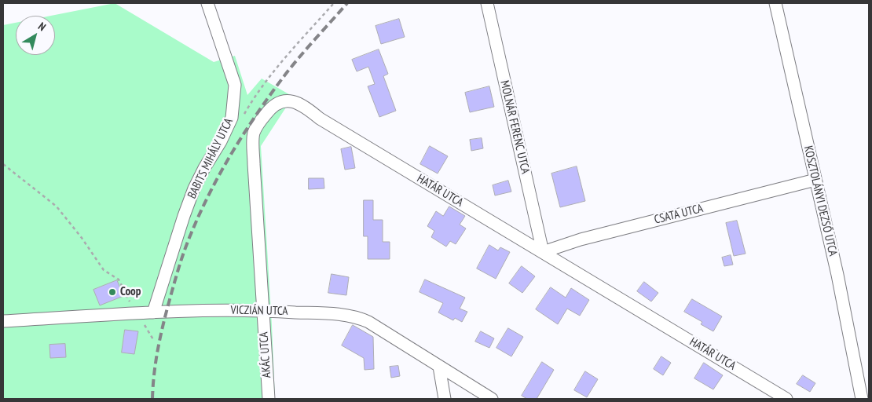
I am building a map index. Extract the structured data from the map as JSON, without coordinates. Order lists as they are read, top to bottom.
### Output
{
  "streets": {
    "street": [
      "MOLNÁR FERENC UTCA",
      "BABITS MIHÁLY UTCA",
      "HATÁR UTCA",
      "KOSZTOLÁNYI DEZSŐ UTCA",
      "CSATA UTCA",
      "VICZIÁN UTCA",
      "AKÁC UTCA"
    ]
  },
  "crossings": [
    ["MOLNÁR FERENC UTCA", "HATÁR UTCA"],
    ["MOLNÁR FERENC UTCA", "CSATA UTCA"],
    ["BABITS MIHÁLY UTCA", "VICZIÁN UTCA"],
    ["HATÁR UTCA", "CSATA UTCA"],
    ["HATÁR UTCA", "VICZIÁN UTCA"],
    ["HATÁR UTCA", "AKÁC UTCA"],
    ["KOSZTOLÁNYI DEZSŐ UTCA", "CSATA UTCA"],
    ["VICZIÁN UTCA", "AKÁC UTCA"]
  ],
  "places": ["Coop"],
  "north": "top right"
}
